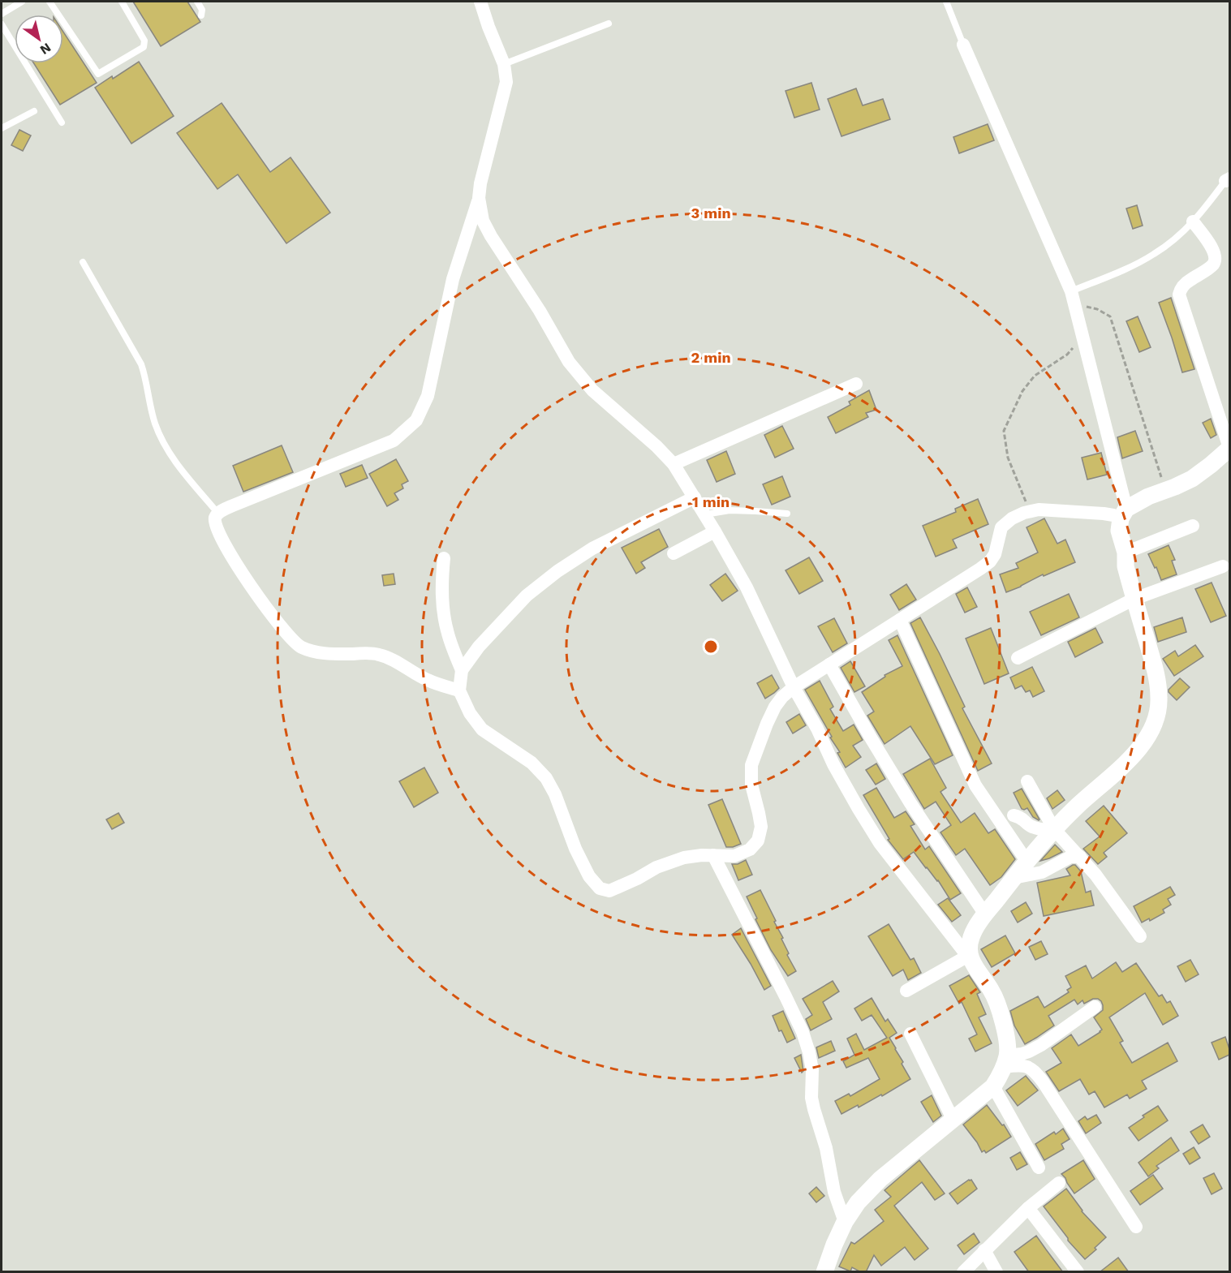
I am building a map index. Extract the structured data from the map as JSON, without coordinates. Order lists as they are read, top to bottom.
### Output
{
  "north": "bottom right",
  "rings": ["3 min", "2 min", "1 min"]
}
